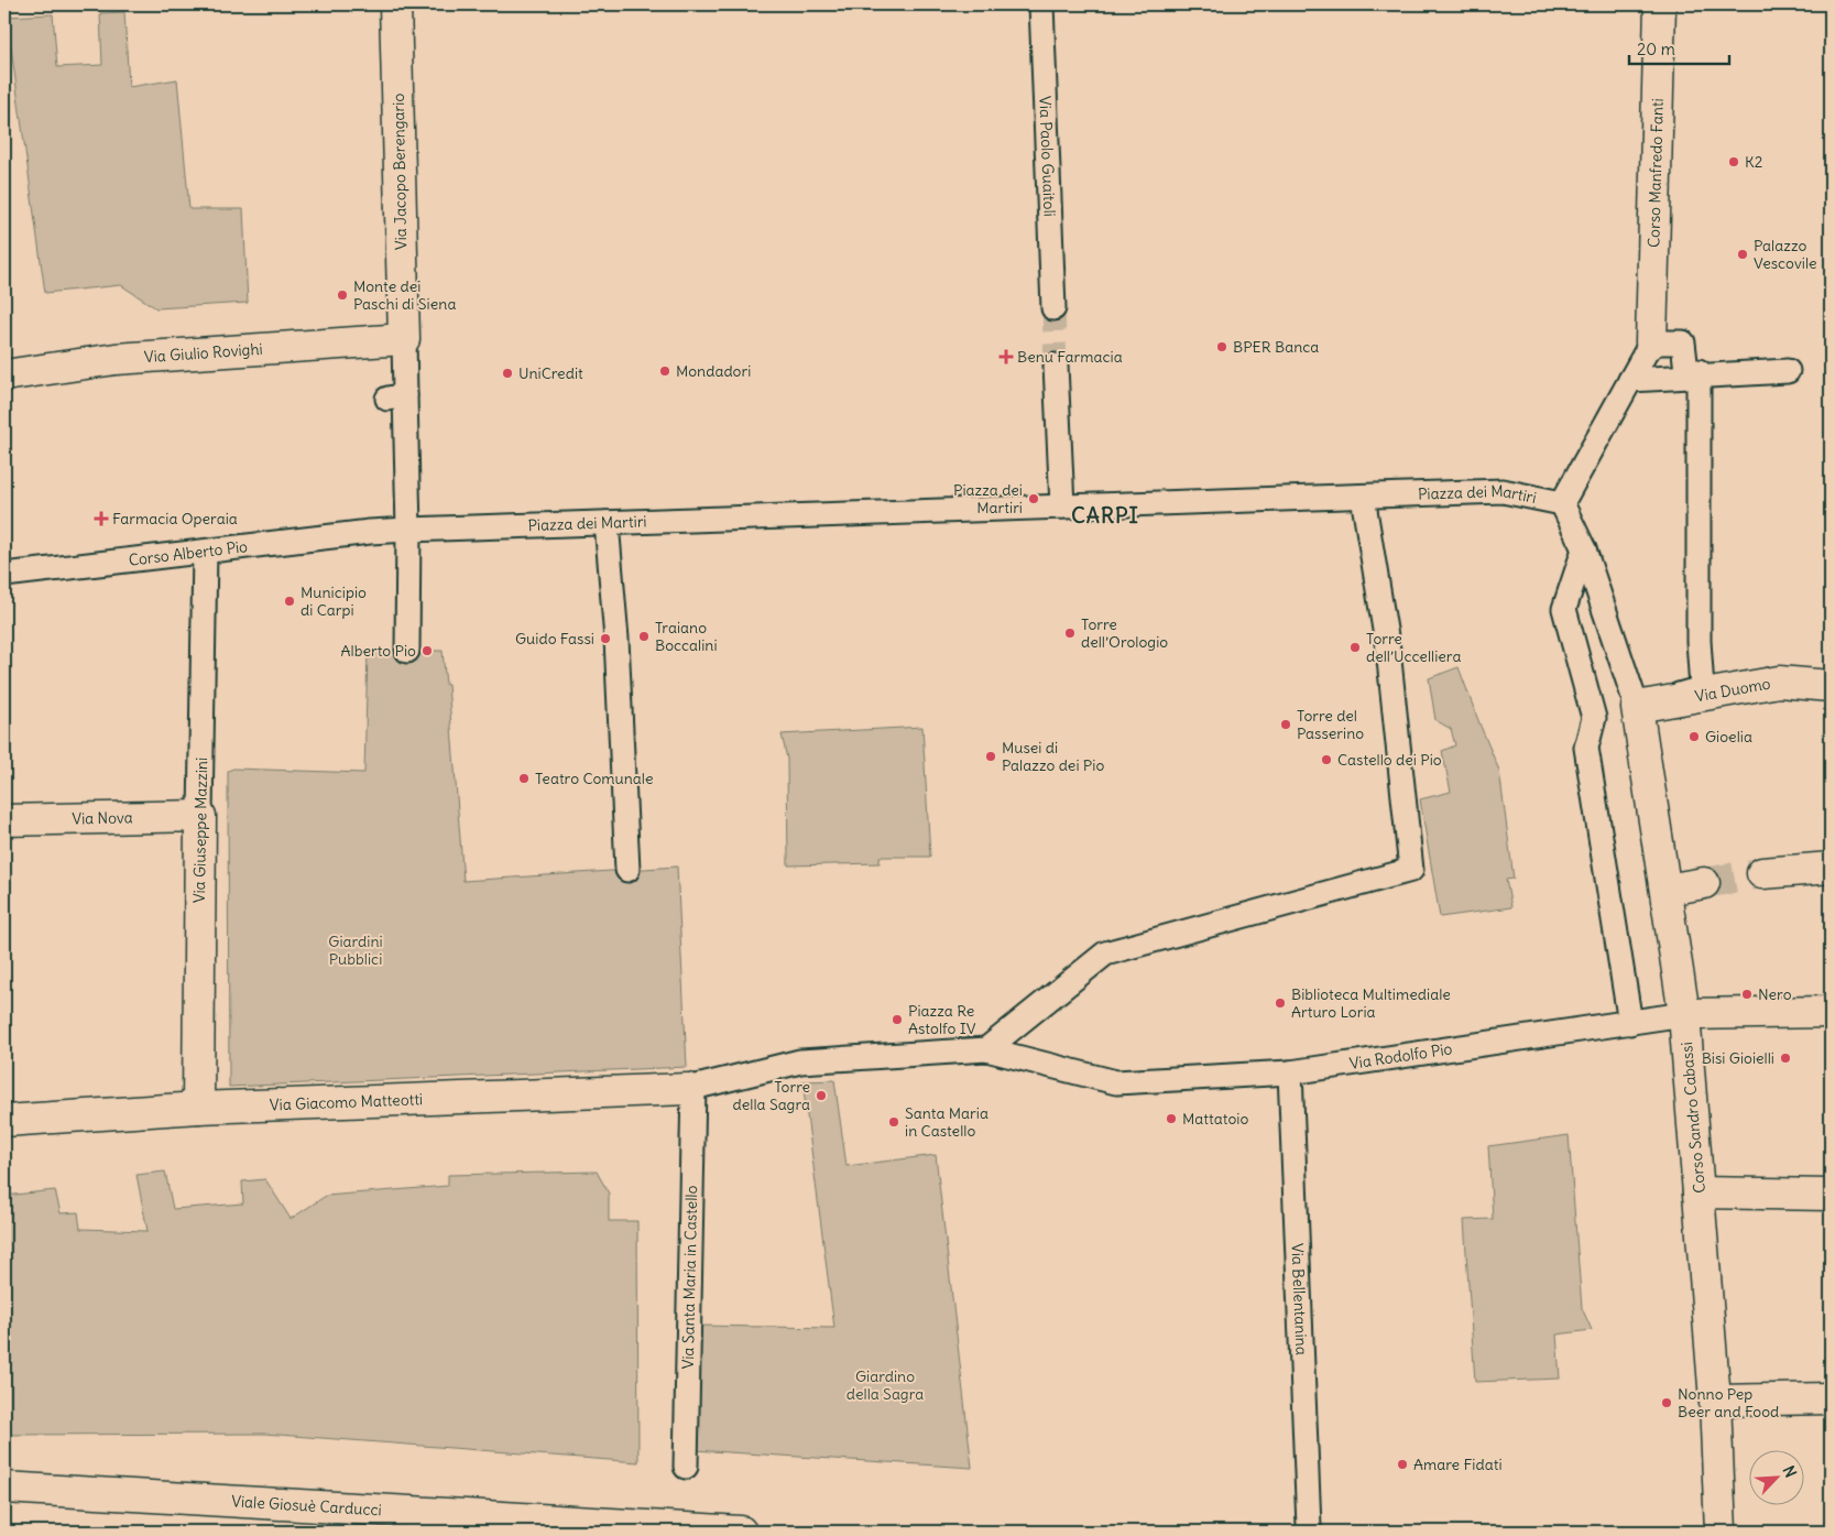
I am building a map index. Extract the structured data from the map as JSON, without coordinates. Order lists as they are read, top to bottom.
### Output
{
  "streets": {
    "street": [
      "Via Paolo Guaitoli",
      "Via Jacopo Berengario",
      "Corso Manfredo Fanti",
      "Via Giulio Rovighi",
      "Piazza dei Martiri",
      "Corso Alberto Pio",
      "Via Duomo",
      "Via Nova",
      "Via Giuseppe Mazzini",
      "Via Rodolfo Pio",
      "Via Giacomo Matteotti",
      "Corso Sandro Cabassi",
      "Via Santa Maria in Castello",
      "Via Bellentanina",
      "Viale Giosuè Carducci"
    ]
  },
  "crossings": [
    ["Via Jacopo Berengario", "Via Giulio Rovighi"],
    ["Piazza dei Martiri", "Corso Alberto Pio"],
    ["Corso Alberto Pio", "Via Giuseppe Mazzini"],
    ["Via Duomo", "Corso Sandro Cabassi"],
    ["Via Nova", "Via Giuseppe Mazzini"],
    ["Via Giuseppe Mazzini", "Via Giacomo Matteotti"],
    ["Via Rodolfo Pio", "Corso Sandro Cabassi"],
    ["Via Rodolfo Pio", "Via Bellentanina"],
    ["Via Giacomo Matteotti", "Via Santa Maria in Castello"]
  ],
  "districts": ["CARPI"],
  "parks": ["Giardini Pubblici", "Giardino della Sagra"],
  "places": {
    "other": [
      "K2",
      "Palazzo Vescovile",
      "Monte dei Paschi di Siena",
      "BPER Banca",
      "Mondadori",
      "UniCredit",
      "Piazza dei Martiri",
      "Municipio di Carpi",
      "Torre dell’Orologio",
      "Traiano Boccalini",
      "Guido Fassi",
      "Torre dell’Uccelliera",
      "Alberto Pio",
      "Torre del Passerino",
      "Gioelia",
      "Musei di Palazzo dei Pio",
      "Castello dei Pio",
      "Teatro Comunale",
      "Nero",
      "Biblioteca Multimediale Arturo Loria",
      "Piazza Re Astolfo IV",
      "Bisi Gioielli",
      "Torre della Sagra",
      "Mattatoio",
      "Santa Maria in Castello",
      "Nonno Pep Beer and Food",
      "Amare Fidati"
    ],
    "health": ["Benu Farmacia", "Farmacia Operaia"]
  },
  "scale_bar": "20 m",
  "north": "top right"
}
